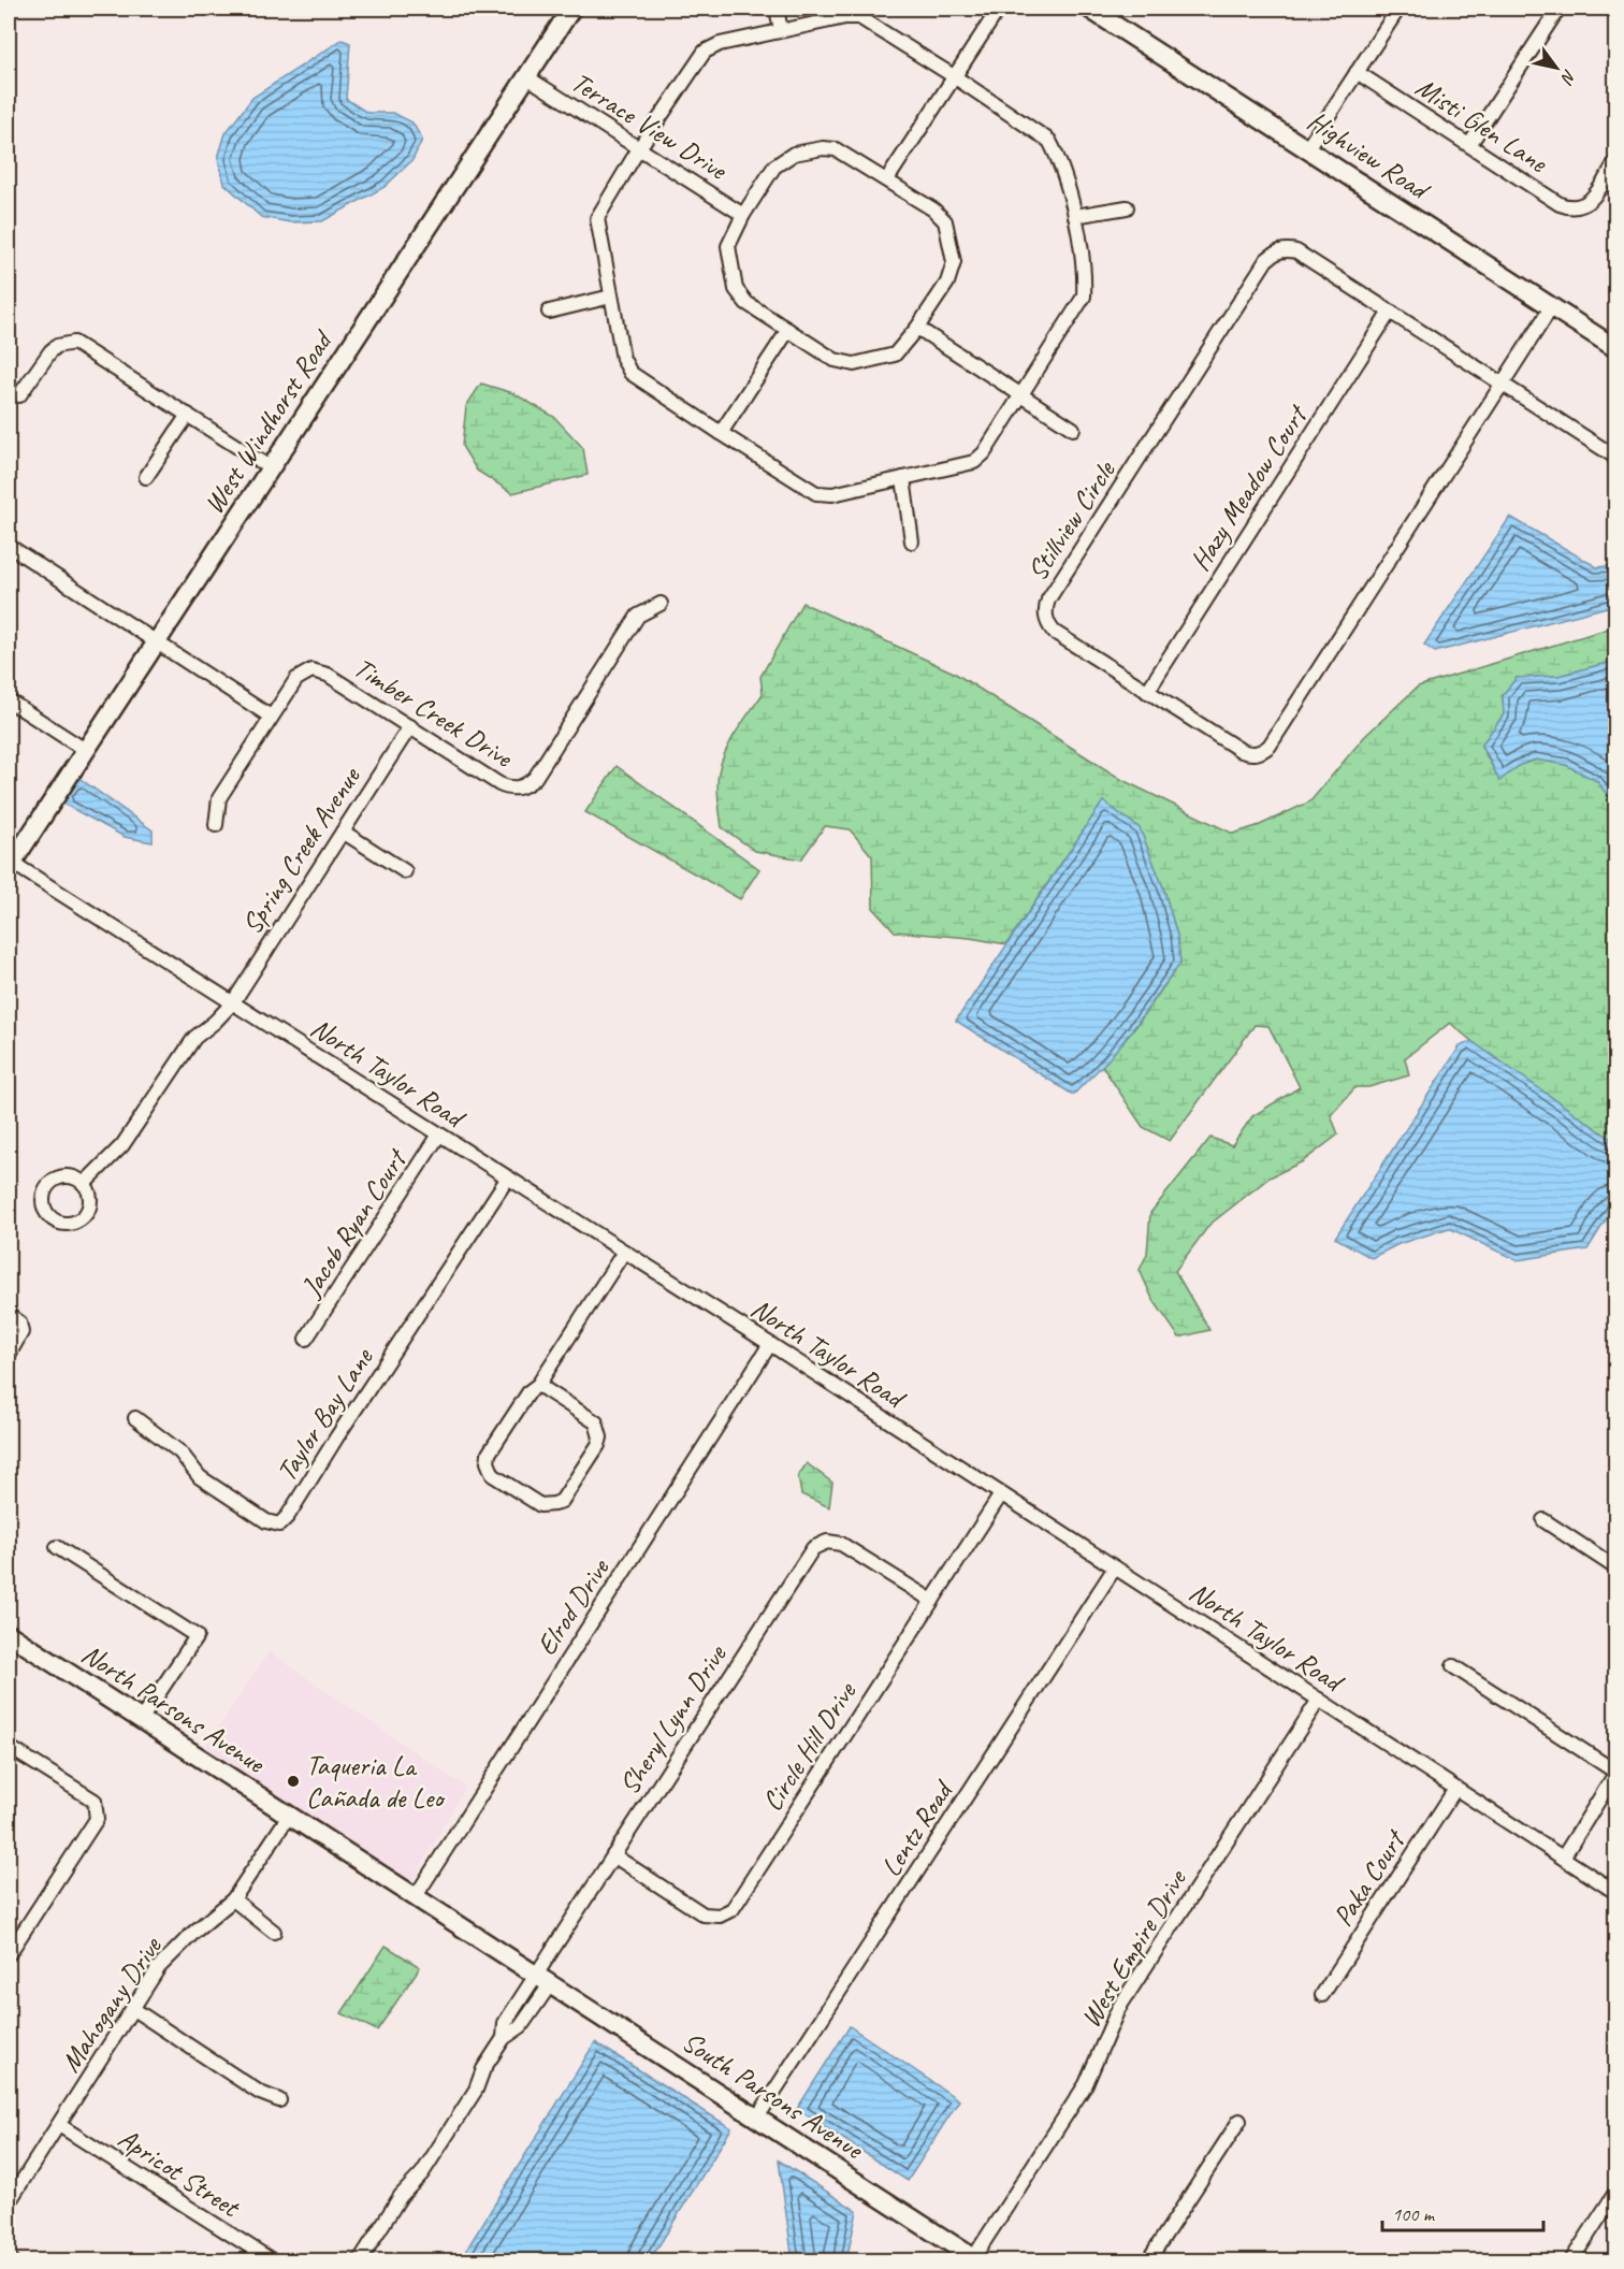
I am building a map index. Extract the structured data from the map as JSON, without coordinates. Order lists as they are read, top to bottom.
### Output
{
  "streets": {
    "street": [
      "Misti Glen Lane",
      "Terrace View Drive",
      "Highview Road",
      "West Windhorst Road",
      "Hazy Meadow Court",
      "Stillview Circle",
      "Timber Creek Drive",
      "Spring Creek Avenue",
      "North Taylor Road",
      "Jacob Ryan Court",
      "Taylor Bay Lane",
      "Elrod Drive",
      "North Parsons Avenue",
      "Sheryl Lynn Drive",
      "Circle Hill Drive",
      "Lentz Road",
      "Paka Court",
      "West Empire Drive",
      "Mahogany Drive",
      "South Parsons Avenue",
      "Apricot Street"
    ]
  },
  "crossings": [
    ["Terrace View Drive", "West Windhorst Road"],
    ["Highview Road", "Stillview Circle"],
    ["West Windhorst Road", "North Taylor Road"],
    ["Hazy Meadow Court", "Stillview Circle"],
    ["Timber Creek Drive", "Spring Creek Avenue"],
    ["Spring Creek Avenue", "North Taylor Road"],
    ["North Taylor Road", "Jacob Ryan Court"],
    ["North Taylor Road", "Taylor Bay Lane"],
    ["North Taylor Road", "Elrod Drive"],
    ["North Taylor Road", "Circle Hill Drive"],
    ["North Taylor Road", "Lentz Road"],
    ["North Taylor Road", "Paka Court"],
    ["North Taylor Road", "West Empire Drive"],
    ["Elrod Drive", "North Parsons Avenue"],
    ["North Parsons Avenue", "Sheryl Lynn Drive"],
    ["North Parsons Avenue", "Mahogany Drive"],
    ["North Parsons Avenue", "South Parsons Avenue"],
    ["Sheryl Lynn Drive", "Circle Hill Drive"],
    ["Sheryl Lynn Drive", "South Parsons Avenue"],
    ["Lentz Road", "South Parsons Avenue"],
    ["West Empire Drive", "South Parsons Avenue"],
    ["Mahogany Drive", "Apricot Street"]
  ],
  "places": ["Taqueria La Cañada de Leo"],
  "scale_bar": "100 m",
  "north": "bottom right"
}
